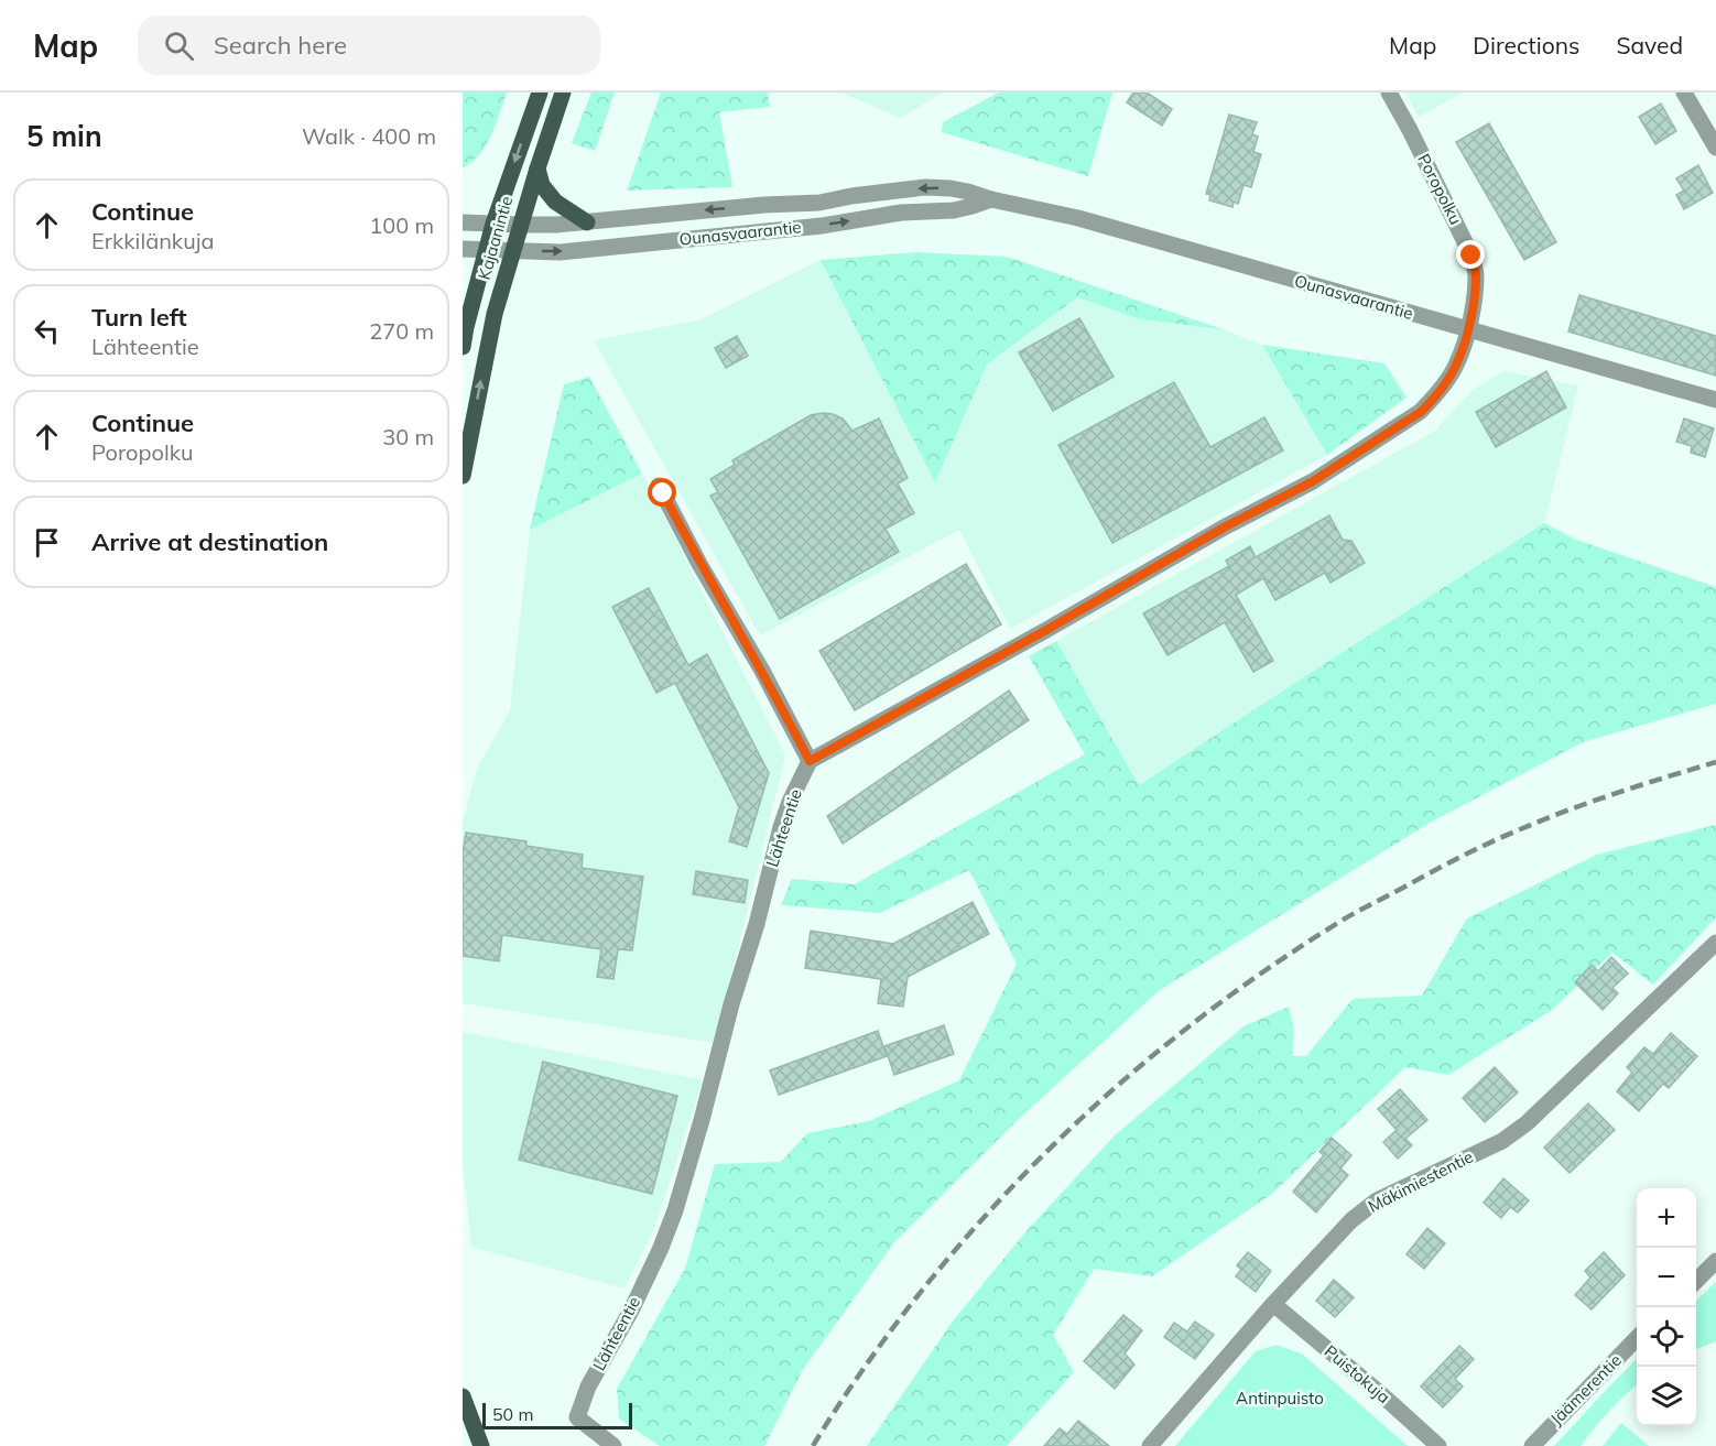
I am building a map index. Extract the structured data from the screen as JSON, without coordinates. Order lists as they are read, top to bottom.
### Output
{
  "streets": {
    "main road": ["Kajaanintie"],
    "street": [
      "Poropolku",
      "Ounasvaarantie",
      "Lähteentie",
      "Mäkimiestentie",
      "Puistokuja",
      "Jäämerentie"
    ]
  },
  "crossings": [
    ["Poropolku", "Ounasvaarantie"],
    ["Ounasvaarantie", "Kajaanintie"],
    ["Mäkimiestentie", "Puistokuja"]
  ],
  "parks": ["Antinpuisto"],
  "scale_bar": "50 m",
  "page": {
    "header": "Map",
    "search": "Search here",
    "nav": ["Map", "Directions", "Saved"],
    "heading": ["5 min", "Walk · 400 m"],
    "list": [
      ["Continue", "Erkkilänkuja", "100 m"],
      ["Turn left", "Lähteentie", "270 m"],
      ["Continue", "Poropolku", "30 m"],
      "Arrive at destination"
    ],
    "map_buttons": ["+", "−"],
    "scale": "50 m"
  }
}
